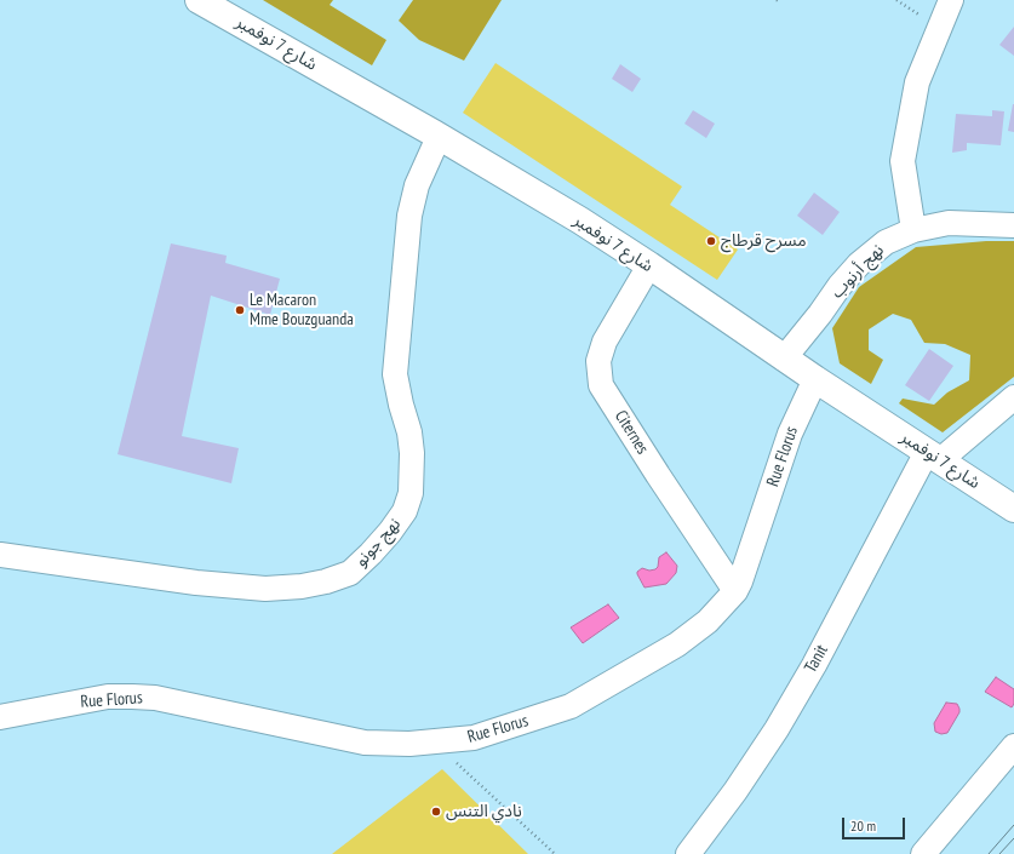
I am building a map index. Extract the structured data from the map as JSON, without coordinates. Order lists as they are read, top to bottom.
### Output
{
  "streets": {
    "main road": ["شارع 7 نوفمبر"],
    "street": [
      "نهج أرنوب",
      "Citernes",
      "Rue Florus",
      "نهج جونو",
      "Tanit"
    ]
  },
  "crossings": [
    ["شارع 7 نوفمبر", "نهج أرنوب"],
    ["شارع 7 نوفمبر", "Citernes"],
    ["شارع 7 نوفمبر", "Rue Florus"],
    ["شارع 7 نوفمبر", "نهج جونو"],
    ["شارع 7 نوفمبر", "Tanit"],
    ["Citernes", "Rue Florus"]
  ],
  "places": ["مسرح قرطاج", "Le Macaron Mme Bouzguanda", "نادي التنس"],
  "scale_bar": "20 m"
}
